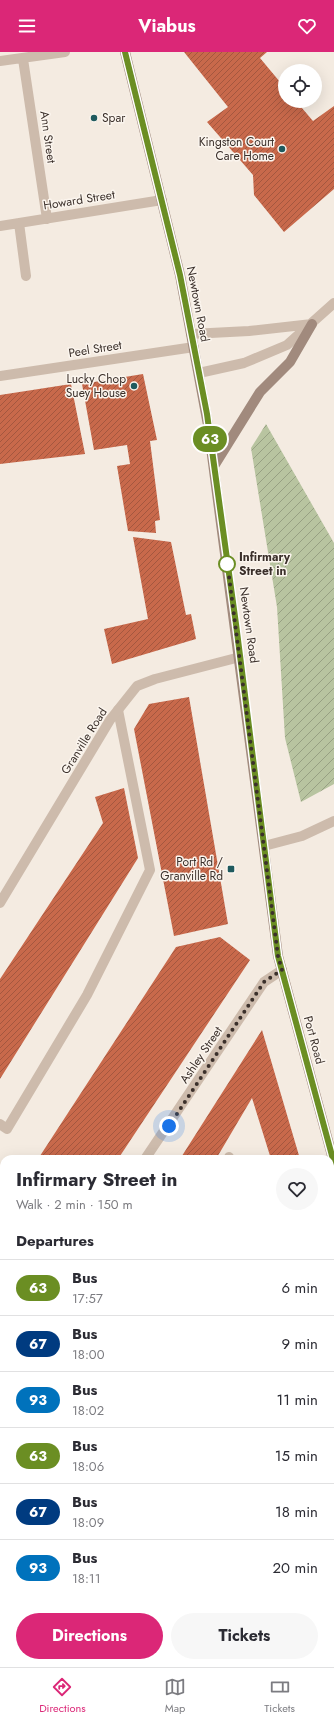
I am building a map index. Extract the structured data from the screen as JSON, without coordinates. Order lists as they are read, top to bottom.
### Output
{
  "streets": {
    "main road": ["Newtown Road", "Port Road"],
    "street": [
      "Ann Street",
      "Howard Street",
      "Peel Street",
      "Granville Road",
      "Ashley Street"
    ]
  },
  "crossings": [
    ["Ann Street", "Howard Street"],
    ["Howard Street", "Newtown Road"],
    ["Newtown Road", "Peel Street"],
    ["Newtown Road", "Granville Road"],
    ["Newtown Road", "Port Road"],
    ["Newtown Road", "Ashley Street"],
    ["Port Road", "Ashley Street"]
  ],
  "places": {
    "other": [
      "Spar",
      "Kingston Court Care Home",
      "Lucky Chop Suey House",
      "Infirmary Street in"
    ],
    "transit": ["Port Rd / Granville Rd"]
  },
  "lines": ["bus line 63"],
  "page": {
    "header": "Viabus",
    "on_map": "63",
    "heading": [
      ["Infirmary Street in", "Walk · 2 min · 150 m"],
      "Departures"
    ],
    "list": [
      {
        "mark": "63",
        "name": "Bus",
        "note": "17:57",
        "value": "6 min"
      },
      {
        "mark": "67",
        "name": "Bus",
        "note": "18:00",
        "value": "9 min"
      },
      {
        "mark": "93",
        "name": "Bus",
        "note": "18:02",
        "value": "11 min"
      },
      {
        "mark": "63",
        "name": "Bus",
        "note": "18:06",
        "value": "15 min"
      },
      {
        "mark": "67",
        "name": "Bus",
        "note": "18:09",
        "value": "18 min"
      },
      {
        "mark": "93",
        "name": "Bus",
        "note": "18:11",
        "value": "20 min"
      }
    ],
    "buttons": ["Directions", "Tickets"],
    "tabs": ["Directions", "Map", "Tickets"]
  }
}
